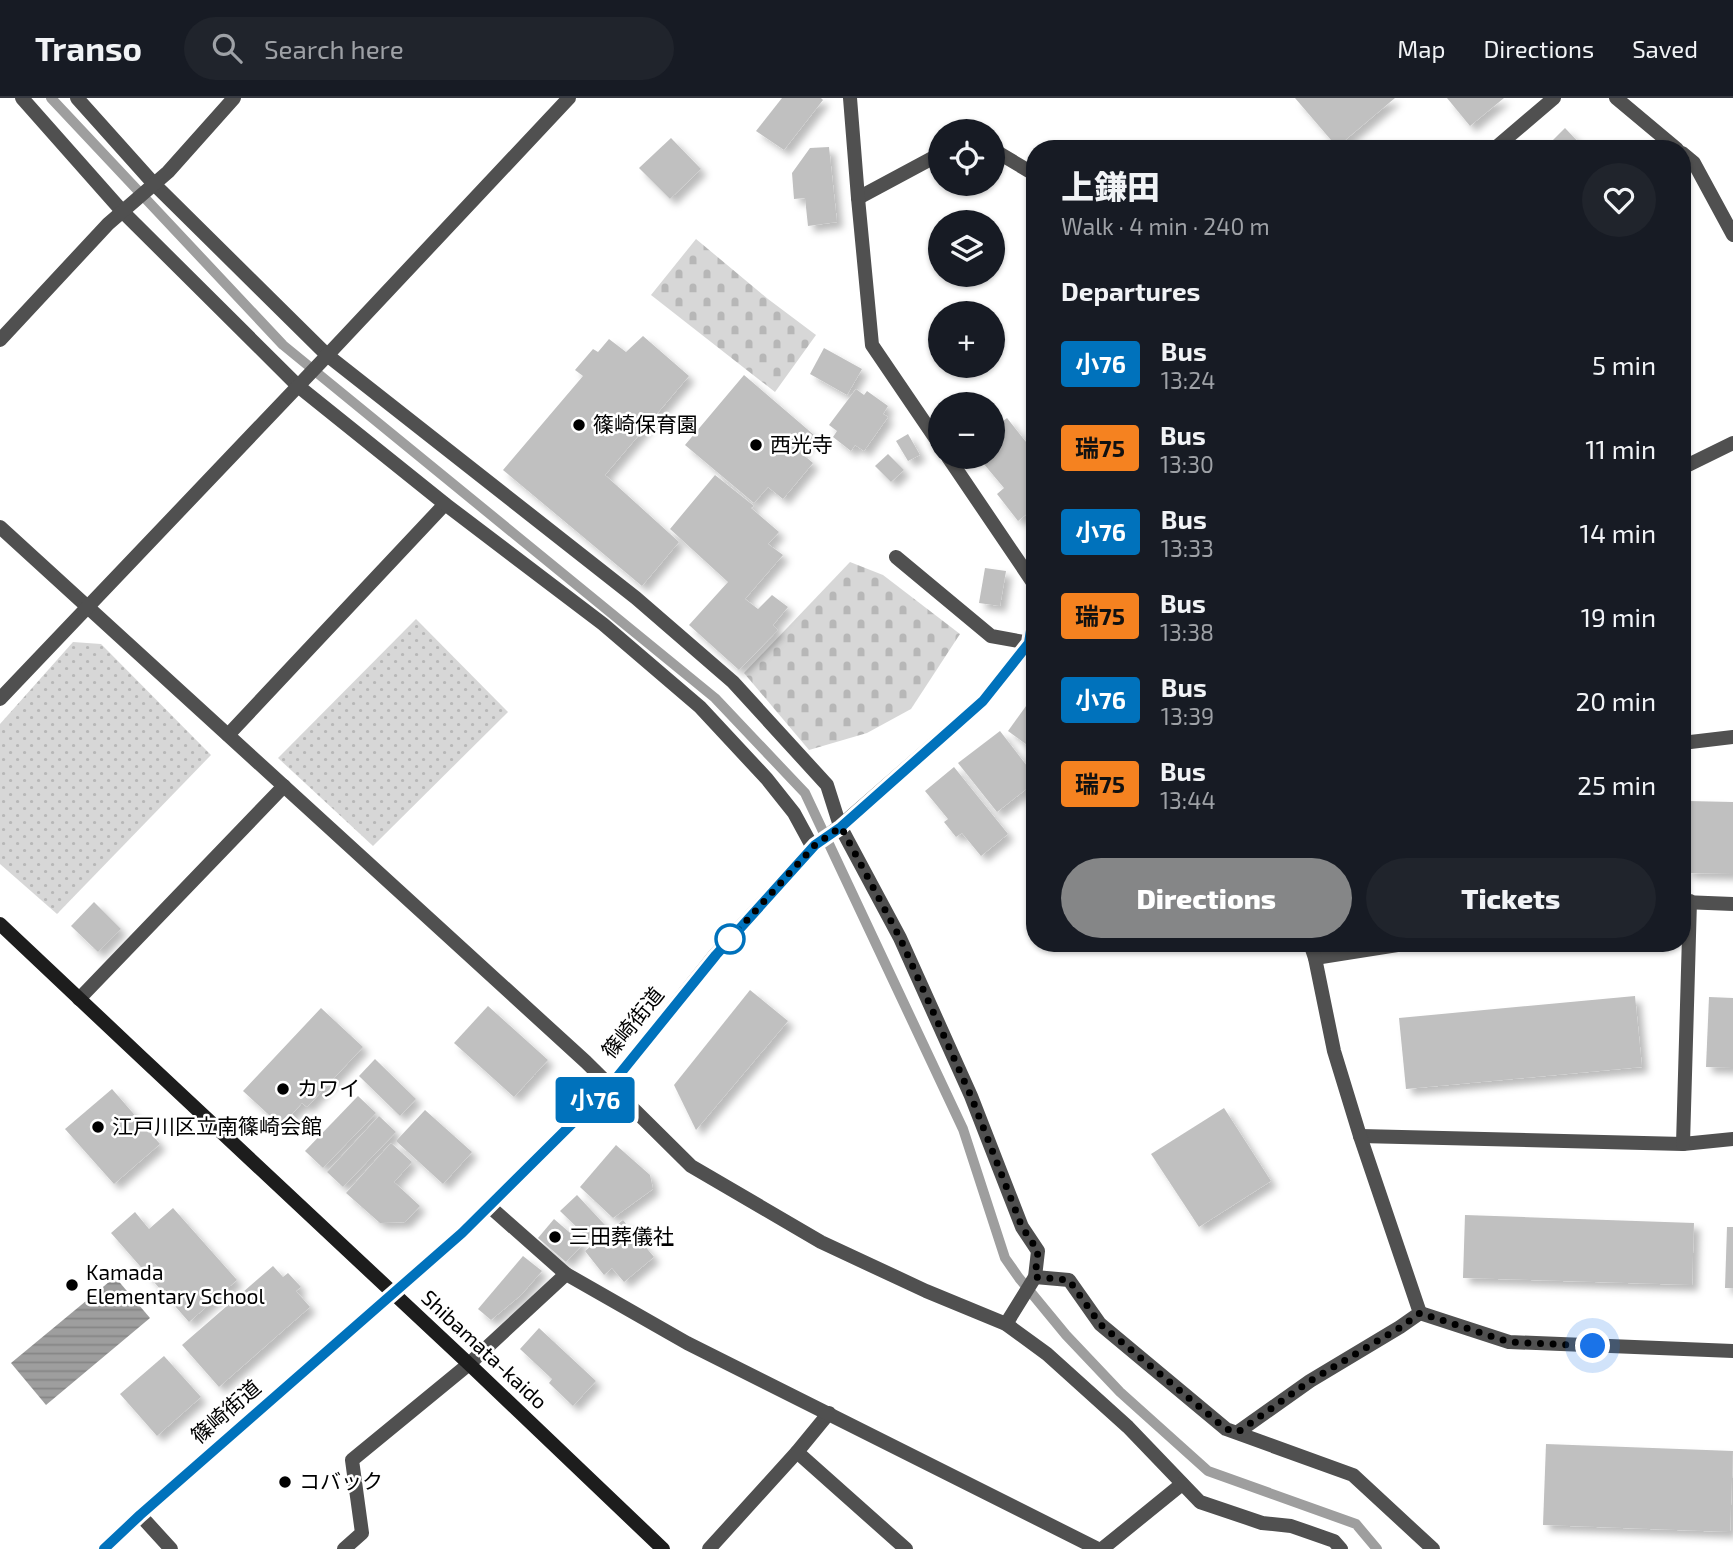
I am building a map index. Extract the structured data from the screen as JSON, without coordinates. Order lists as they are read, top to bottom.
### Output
{
  "streets": {
    "main road": ["Shibamata-kaido"],
    "street": ["篠崎街道"]
  },
  "crossings": [
    ["篠崎街道", "Shibamata-kaido"]
  ],
  "places": [
    "篠崎保育園",
    "西光寺",
    "カワイ",
    "江戸川区立南篠崎会館",
    "三田葬儀社",
    "Kamada Elementary School",
    "コバック"
  ],
  "lines": ["bus line 小76"],
  "page": {
    "header": "Transo",
    "search": "Search here",
    "nav": ["Map", "Directions", "Saved"],
    "on_map": "小76",
    "map_buttons": ["+", "−"],
    "heading": [
      ["上鎌田", "Walk · 4 min · 240 m"],
      "Departures"
    ],
    "list": [
      {
        "mark": "小76",
        "name": "Bus",
        "note": "13:24",
        "value": "5 min"
      },
      {
        "mark": "瑞75",
        "name": "Bus",
        "note": "13:30",
        "value": "11 min"
      },
      {
        "mark": "小76",
        "name": "Bus",
        "note": "13:33",
        "value": "14 min"
      },
      {
        "mark": "瑞75",
        "name": "Bus",
        "note": "13:38",
        "value": "19 min"
      },
      {
        "mark": "小76",
        "name": "Bus",
        "note": "13:39",
        "value": "20 min"
      },
      {
        "mark": "瑞75",
        "name": "Bus",
        "note": "13:44",
        "value": "25 min"
      }
    ],
    "buttons": ["Directions", "Tickets"]
  }
}
